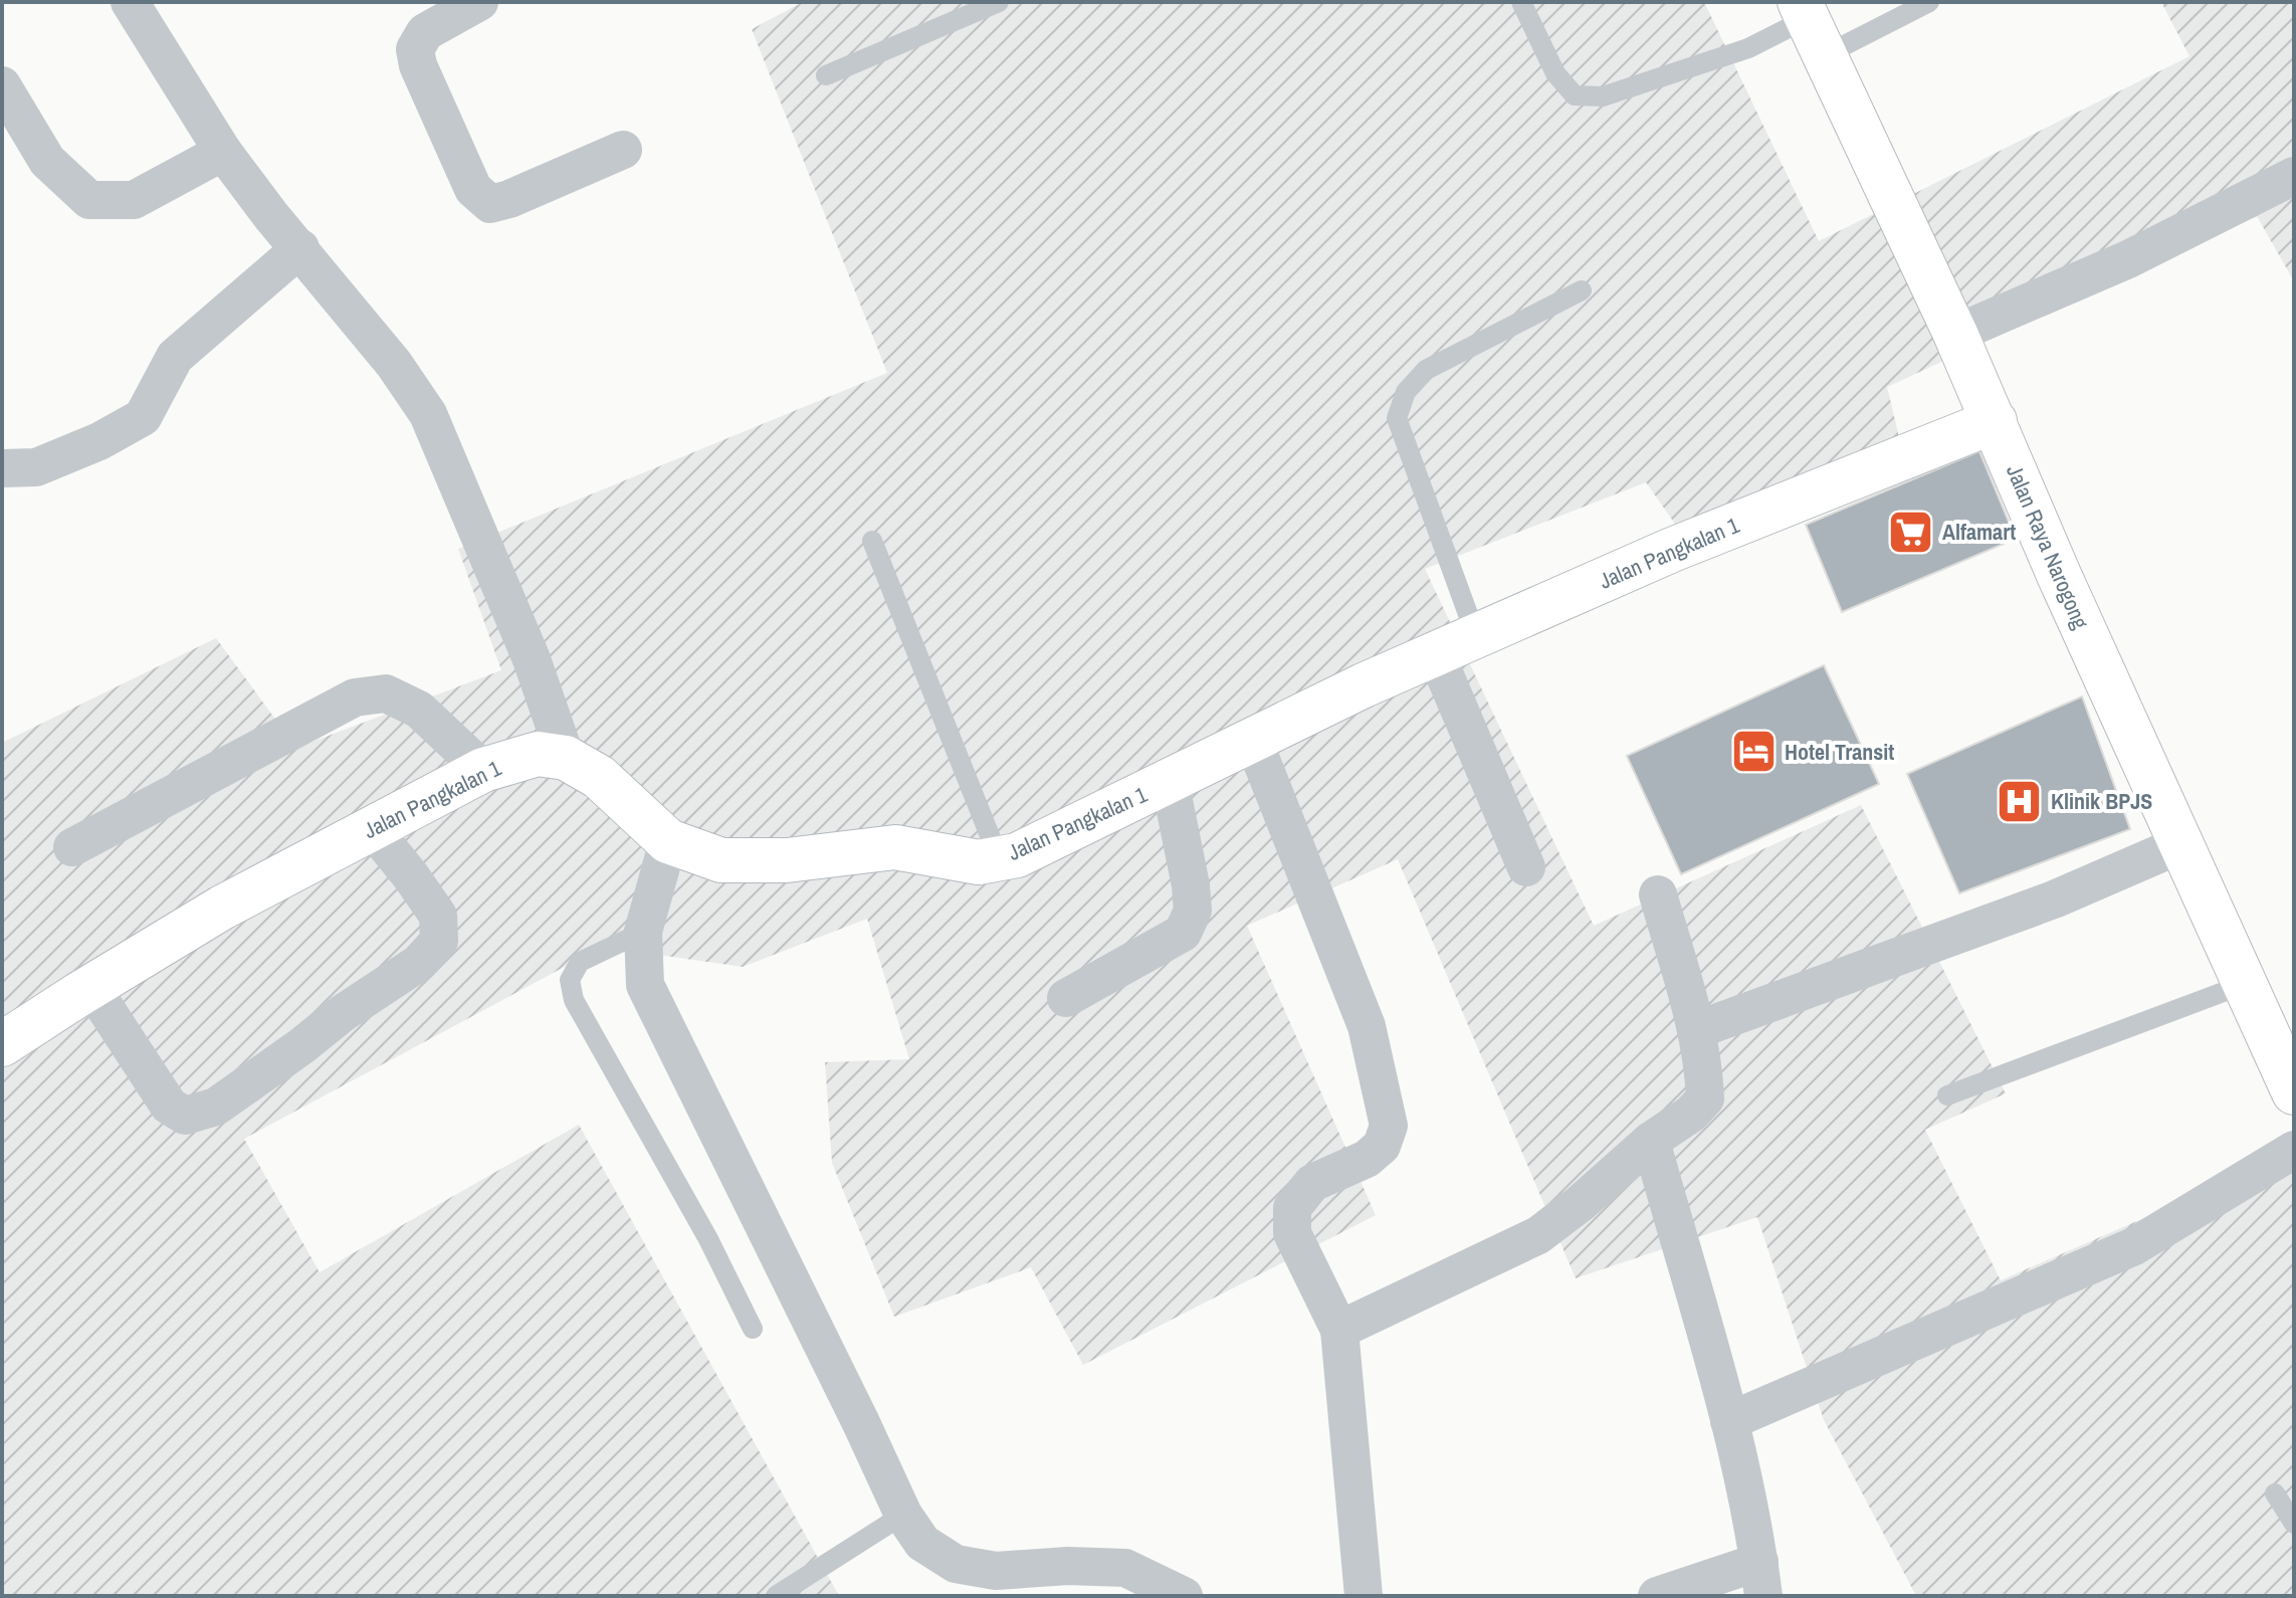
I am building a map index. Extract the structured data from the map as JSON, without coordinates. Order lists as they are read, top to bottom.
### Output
{
  "streets": {
    "main road": ["Jalan Raya Narogong", "Jalan Pangkalan 1"]
  },
  "crossings": [
    ["Jalan Raya Narogong", "Jalan Pangkalan 1"]
  ],
  "places": {
    "supermarket": ["Alfamart"],
    "hotel": ["Hotel Transit"],
    "hospital": ["Klinik BPJS"]
  }
}
